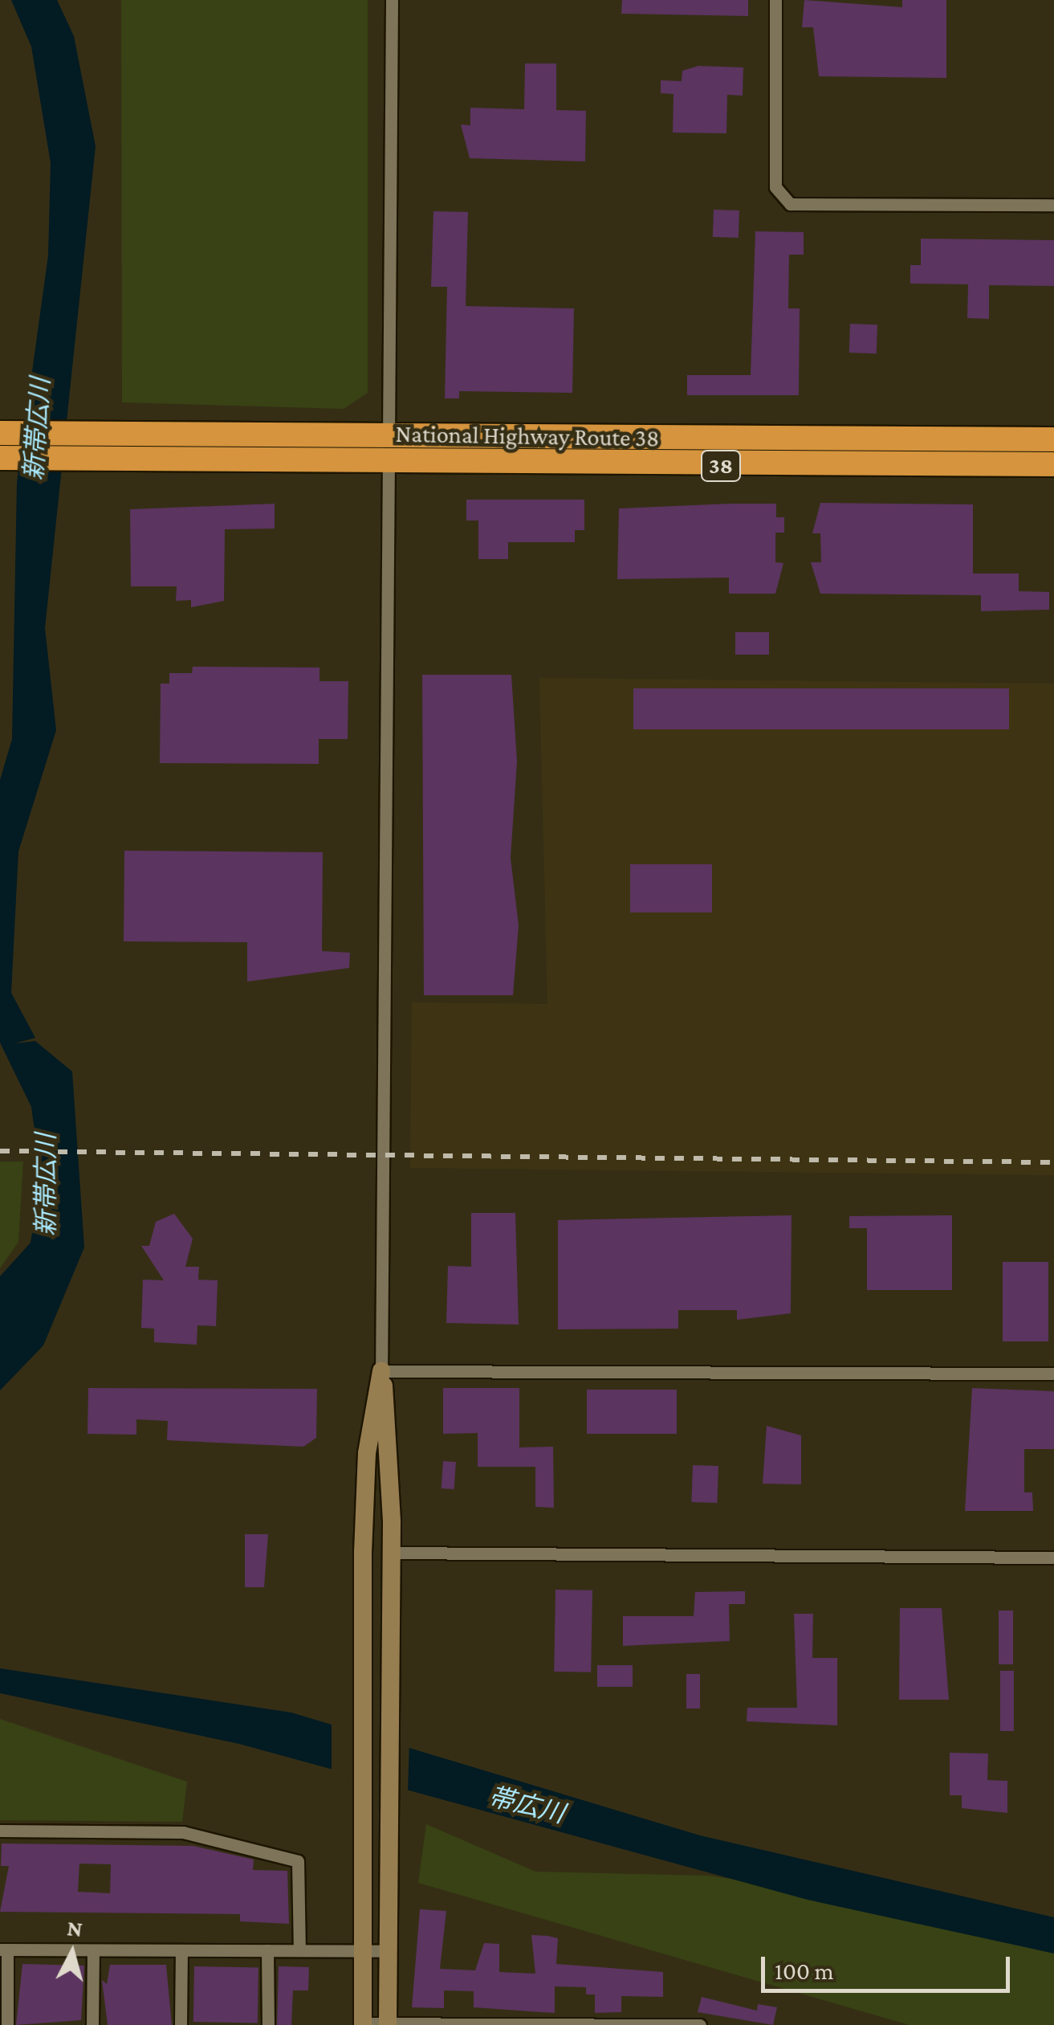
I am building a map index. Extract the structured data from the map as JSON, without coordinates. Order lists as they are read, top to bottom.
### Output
{
  "streets": {
    "highway": ["National Highway Route 38", "38"]
  },
  "water": ["新帯広川", "帯広川"],
  "scale_bar": "100 m",
  "north": "top"
}
